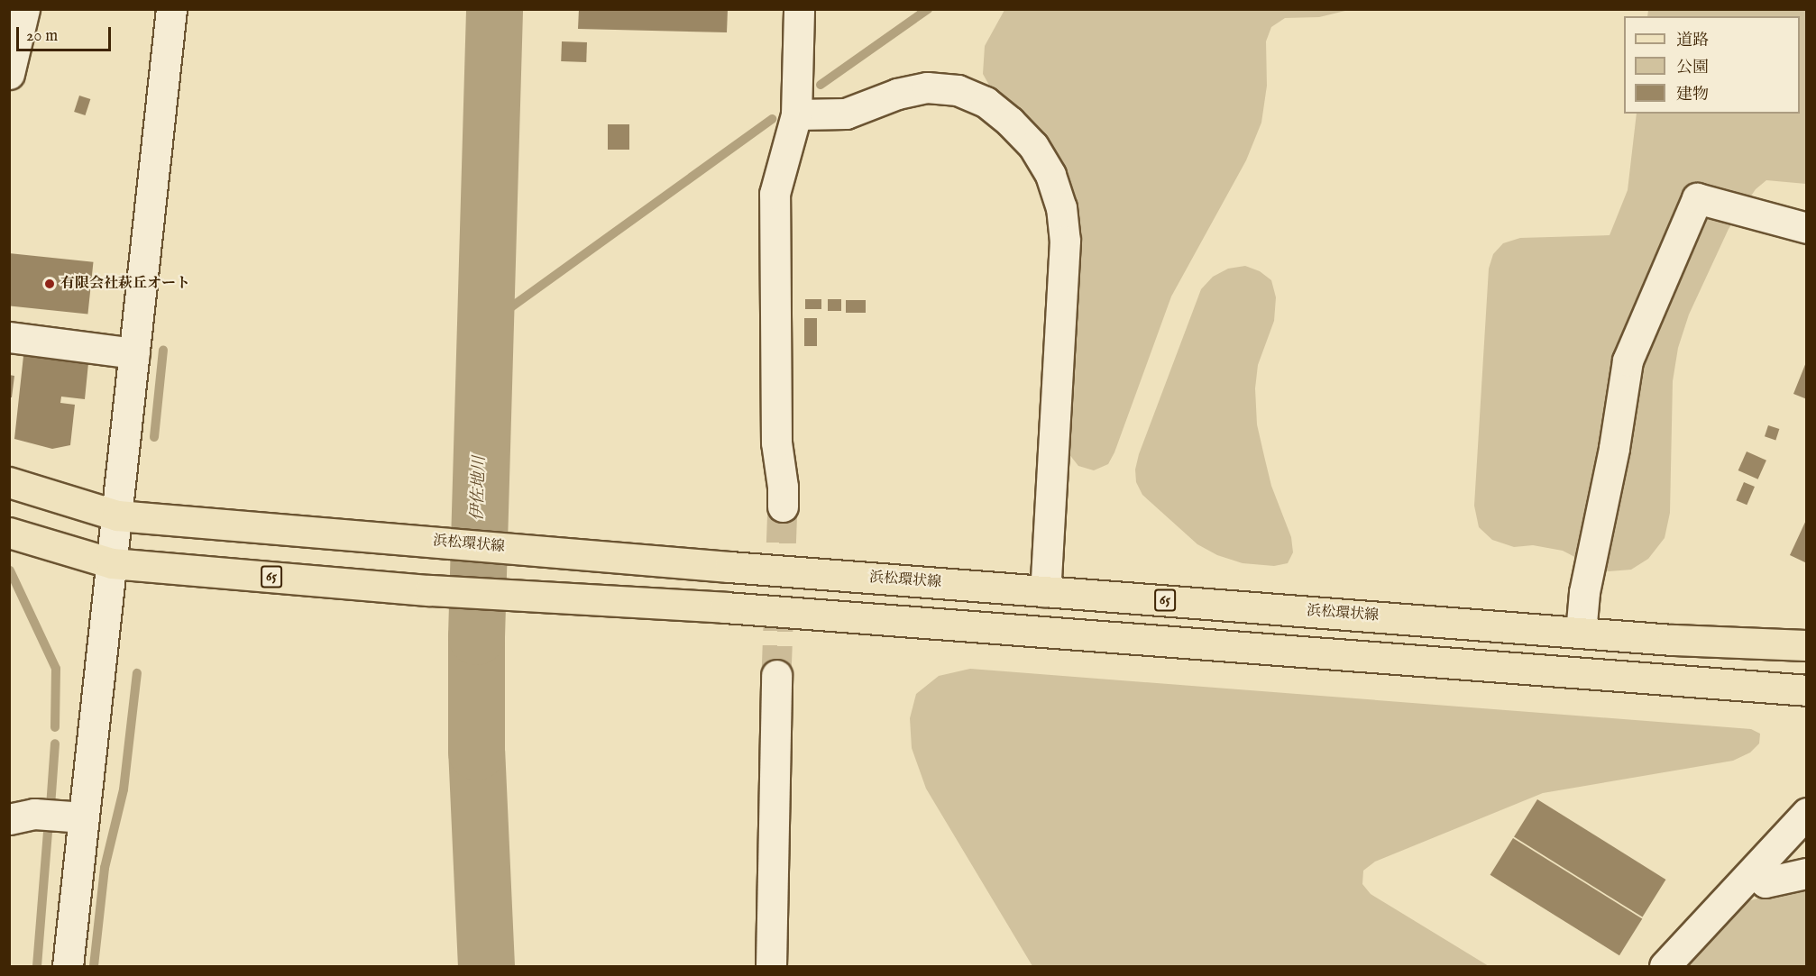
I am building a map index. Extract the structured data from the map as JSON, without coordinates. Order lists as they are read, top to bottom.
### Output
{
  "streets": {
    "main road": ["浜松環状線", "65"]
  },
  "water": ["伊佐地川"],
  "places": ["有限会社萩丘オート"],
  "legend": ["道路", "公園", "建物"],
  "scale_bar": "20 m"
}
